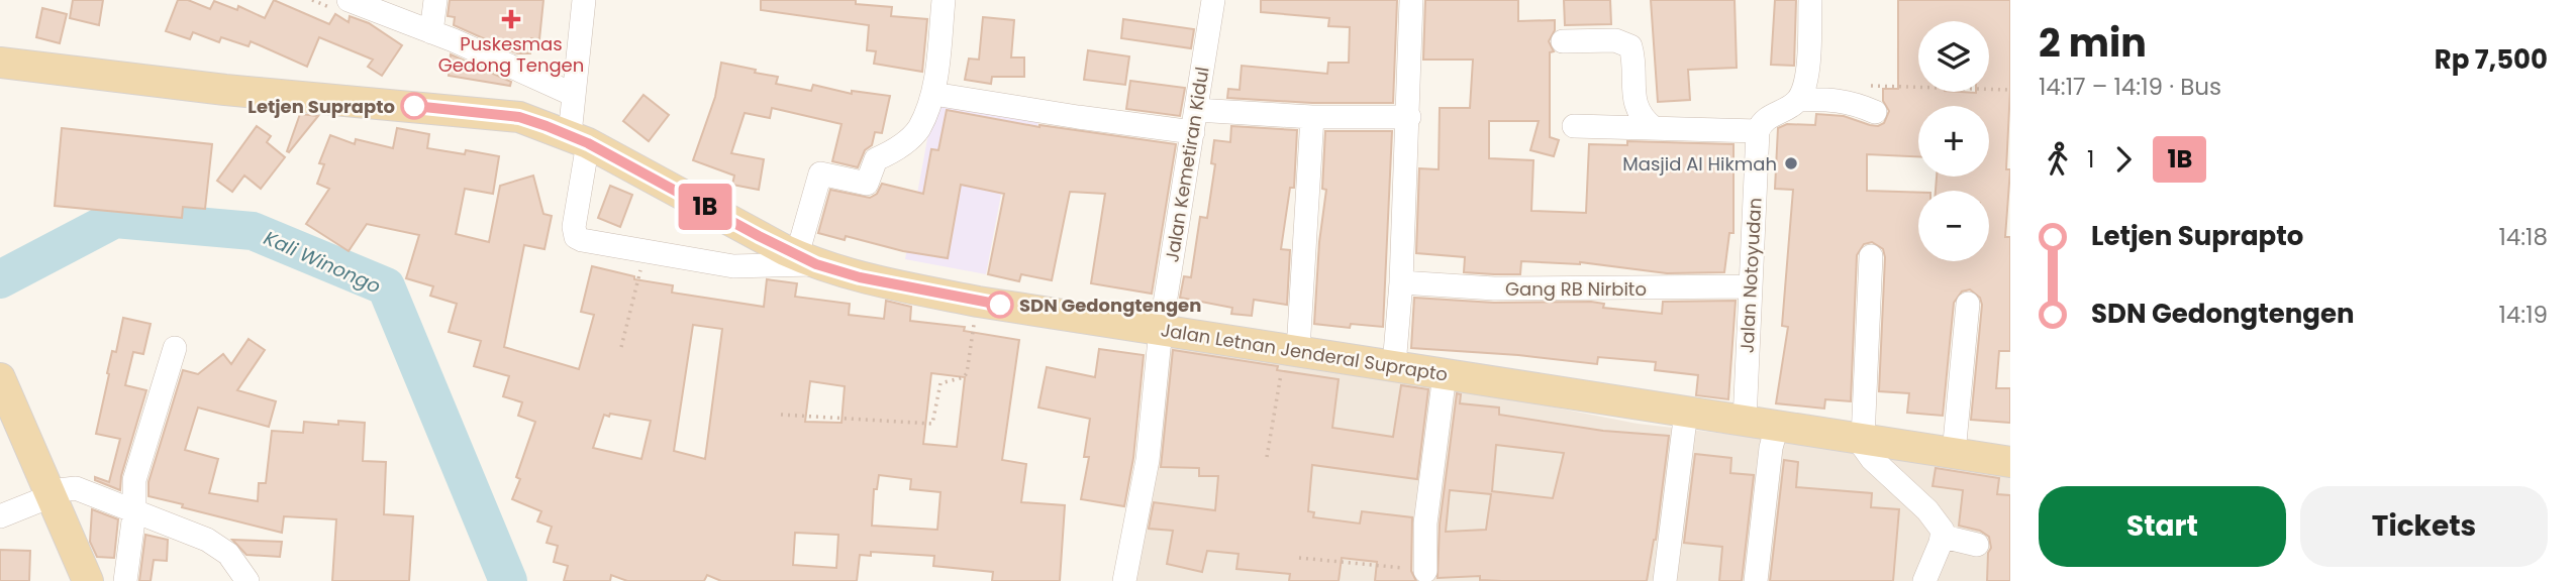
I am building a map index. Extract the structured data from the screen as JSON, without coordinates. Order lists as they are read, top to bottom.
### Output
{
  "streets": {
    "main road": ["Jalan Letnan Jenderal Suprapto"],
    "street": ["Jalan Kemetiran Kidul", "Jalan Notoyudan", "Gang RB Nirbito"]
  },
  "crossings": [
    ["Jalan Kemetiran Kidul", "Jalan Letnan Jenderal Suprapto"],
    ["Jalan Notoyudan", "Gang RB Nirbito"],
    ["Jalan Notoyudan", "Jalan Letnan Jenderal Suprapto"]
  ],
  "water": ["Kali Winongo"],
  "places": {
    "health": ["Puskesmas Gedong Tengen"],
    "other": ["Letjen Suprapto", "Masjid Al Hikmah", "SDN Gedongtengen"]
  },
  "lines": ["bus line 1B"],
  "page": {
    "on_map": "1B",
    "heading": ["2 min", "14:17 – 14:19 · Bus", "Rp 7,500"],
    "map_buttons": ["+", "−"],
    "legs": ["1", "1B"],
    "list": [
      {
        "name": "Letjen Suprapto",
        "value": "14:18"
      },
      {
        "name": "SDN Gedongtengen",
        "value": "14:19"
      }
    ],
    "buttons": ["Start", "Tickets"]
  }
}
